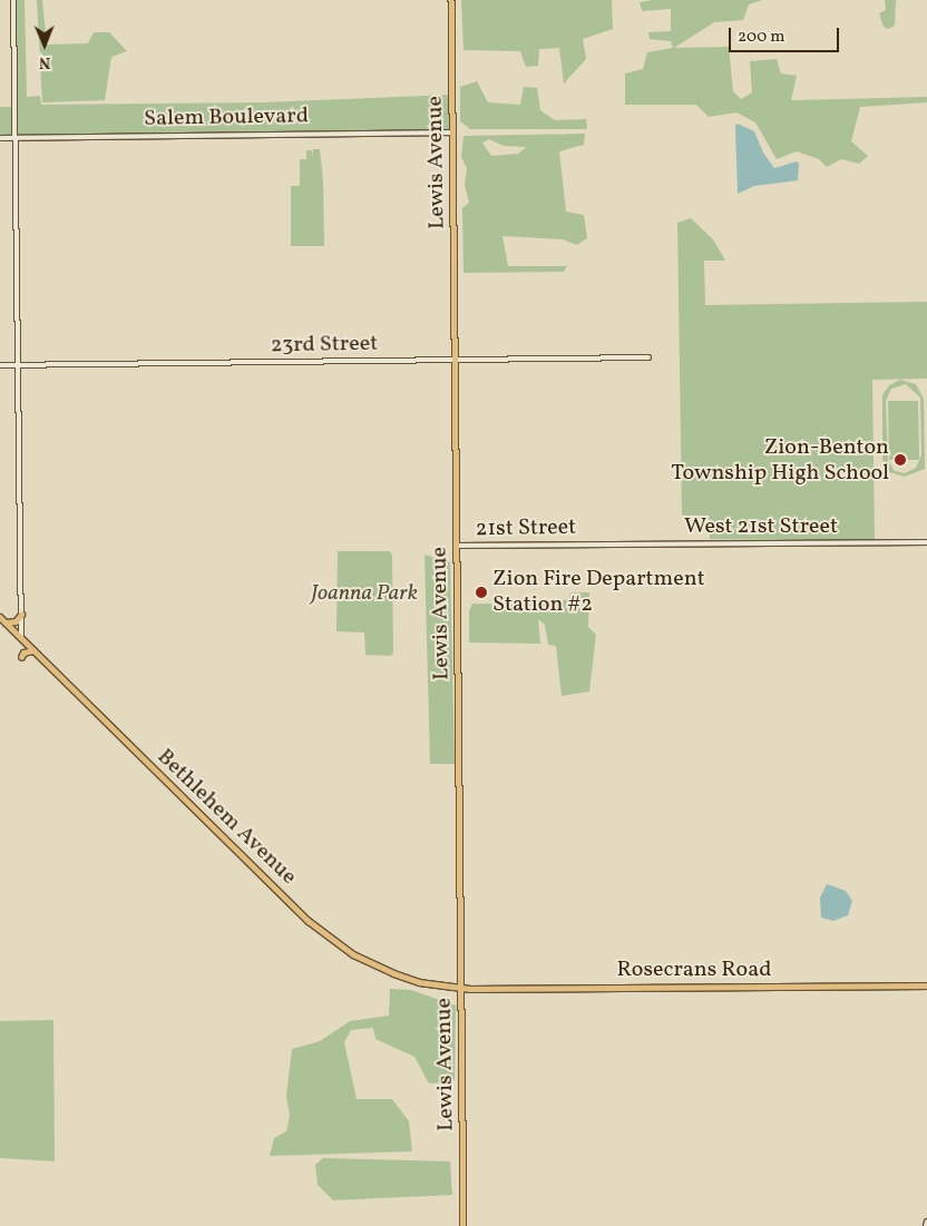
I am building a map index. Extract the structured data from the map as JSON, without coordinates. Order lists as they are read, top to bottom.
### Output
{
  "streets": {
    "main road": ["Lewis Avenue", "Bethlehem Avenue", "Rosecrans Road"],
    "street": [
      "Salem Boulevard",
      "23rd Street",
      "West 21st Street",
      "21st Street"
    ]
  },
  "crossings": [
    ["Salem Boulevard", "Lewis Avenue"],
    ["Lewis Avenue", "23rd Street"],
    ["Lewis Avenue", "21st Street"],
    ["Lewis Avenue", "Bethlehem Avenue"],
    ["Lewis Avenue", "Rosecrans Road"],
    ["West 21st Street", "21st Street"],
    ["Bethlehem Avenue", "Rosecrans Road"]
  ],
  "parks": ["Joanna Park"],
  "places": ["Zion-Benton Township High School", "Zion Fire Department Station #2"],
  "scale_bar": "200 m",
  "north": "bottom"
}
